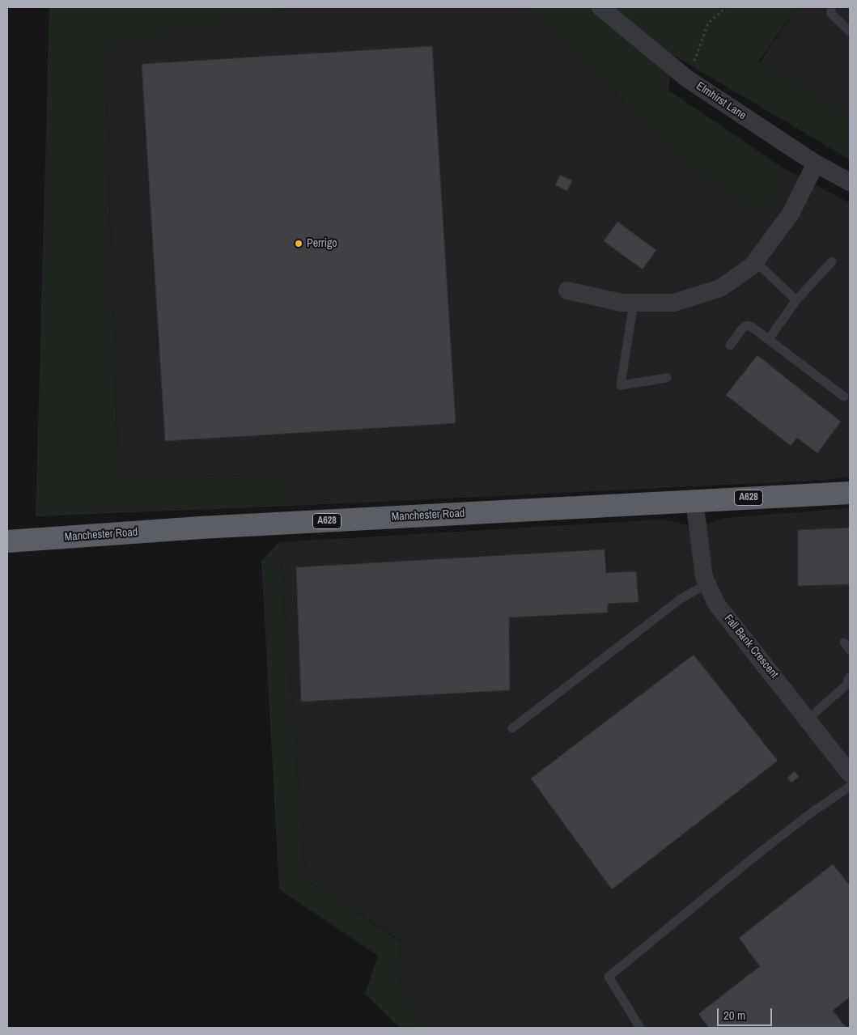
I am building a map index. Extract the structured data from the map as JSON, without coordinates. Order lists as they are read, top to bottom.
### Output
{
  "streets": {
    "highway": ["A628", "Manchester Road"],
    "street": ["Elmhirst Lane", "Fall Bank Crescent"]
  },
  "crossings": [
    ["Manchester Road", "Fall Bank Crescent"]
  ],
  "places": ["Perrigo"],
  "scale_bar": "20 m"
}
